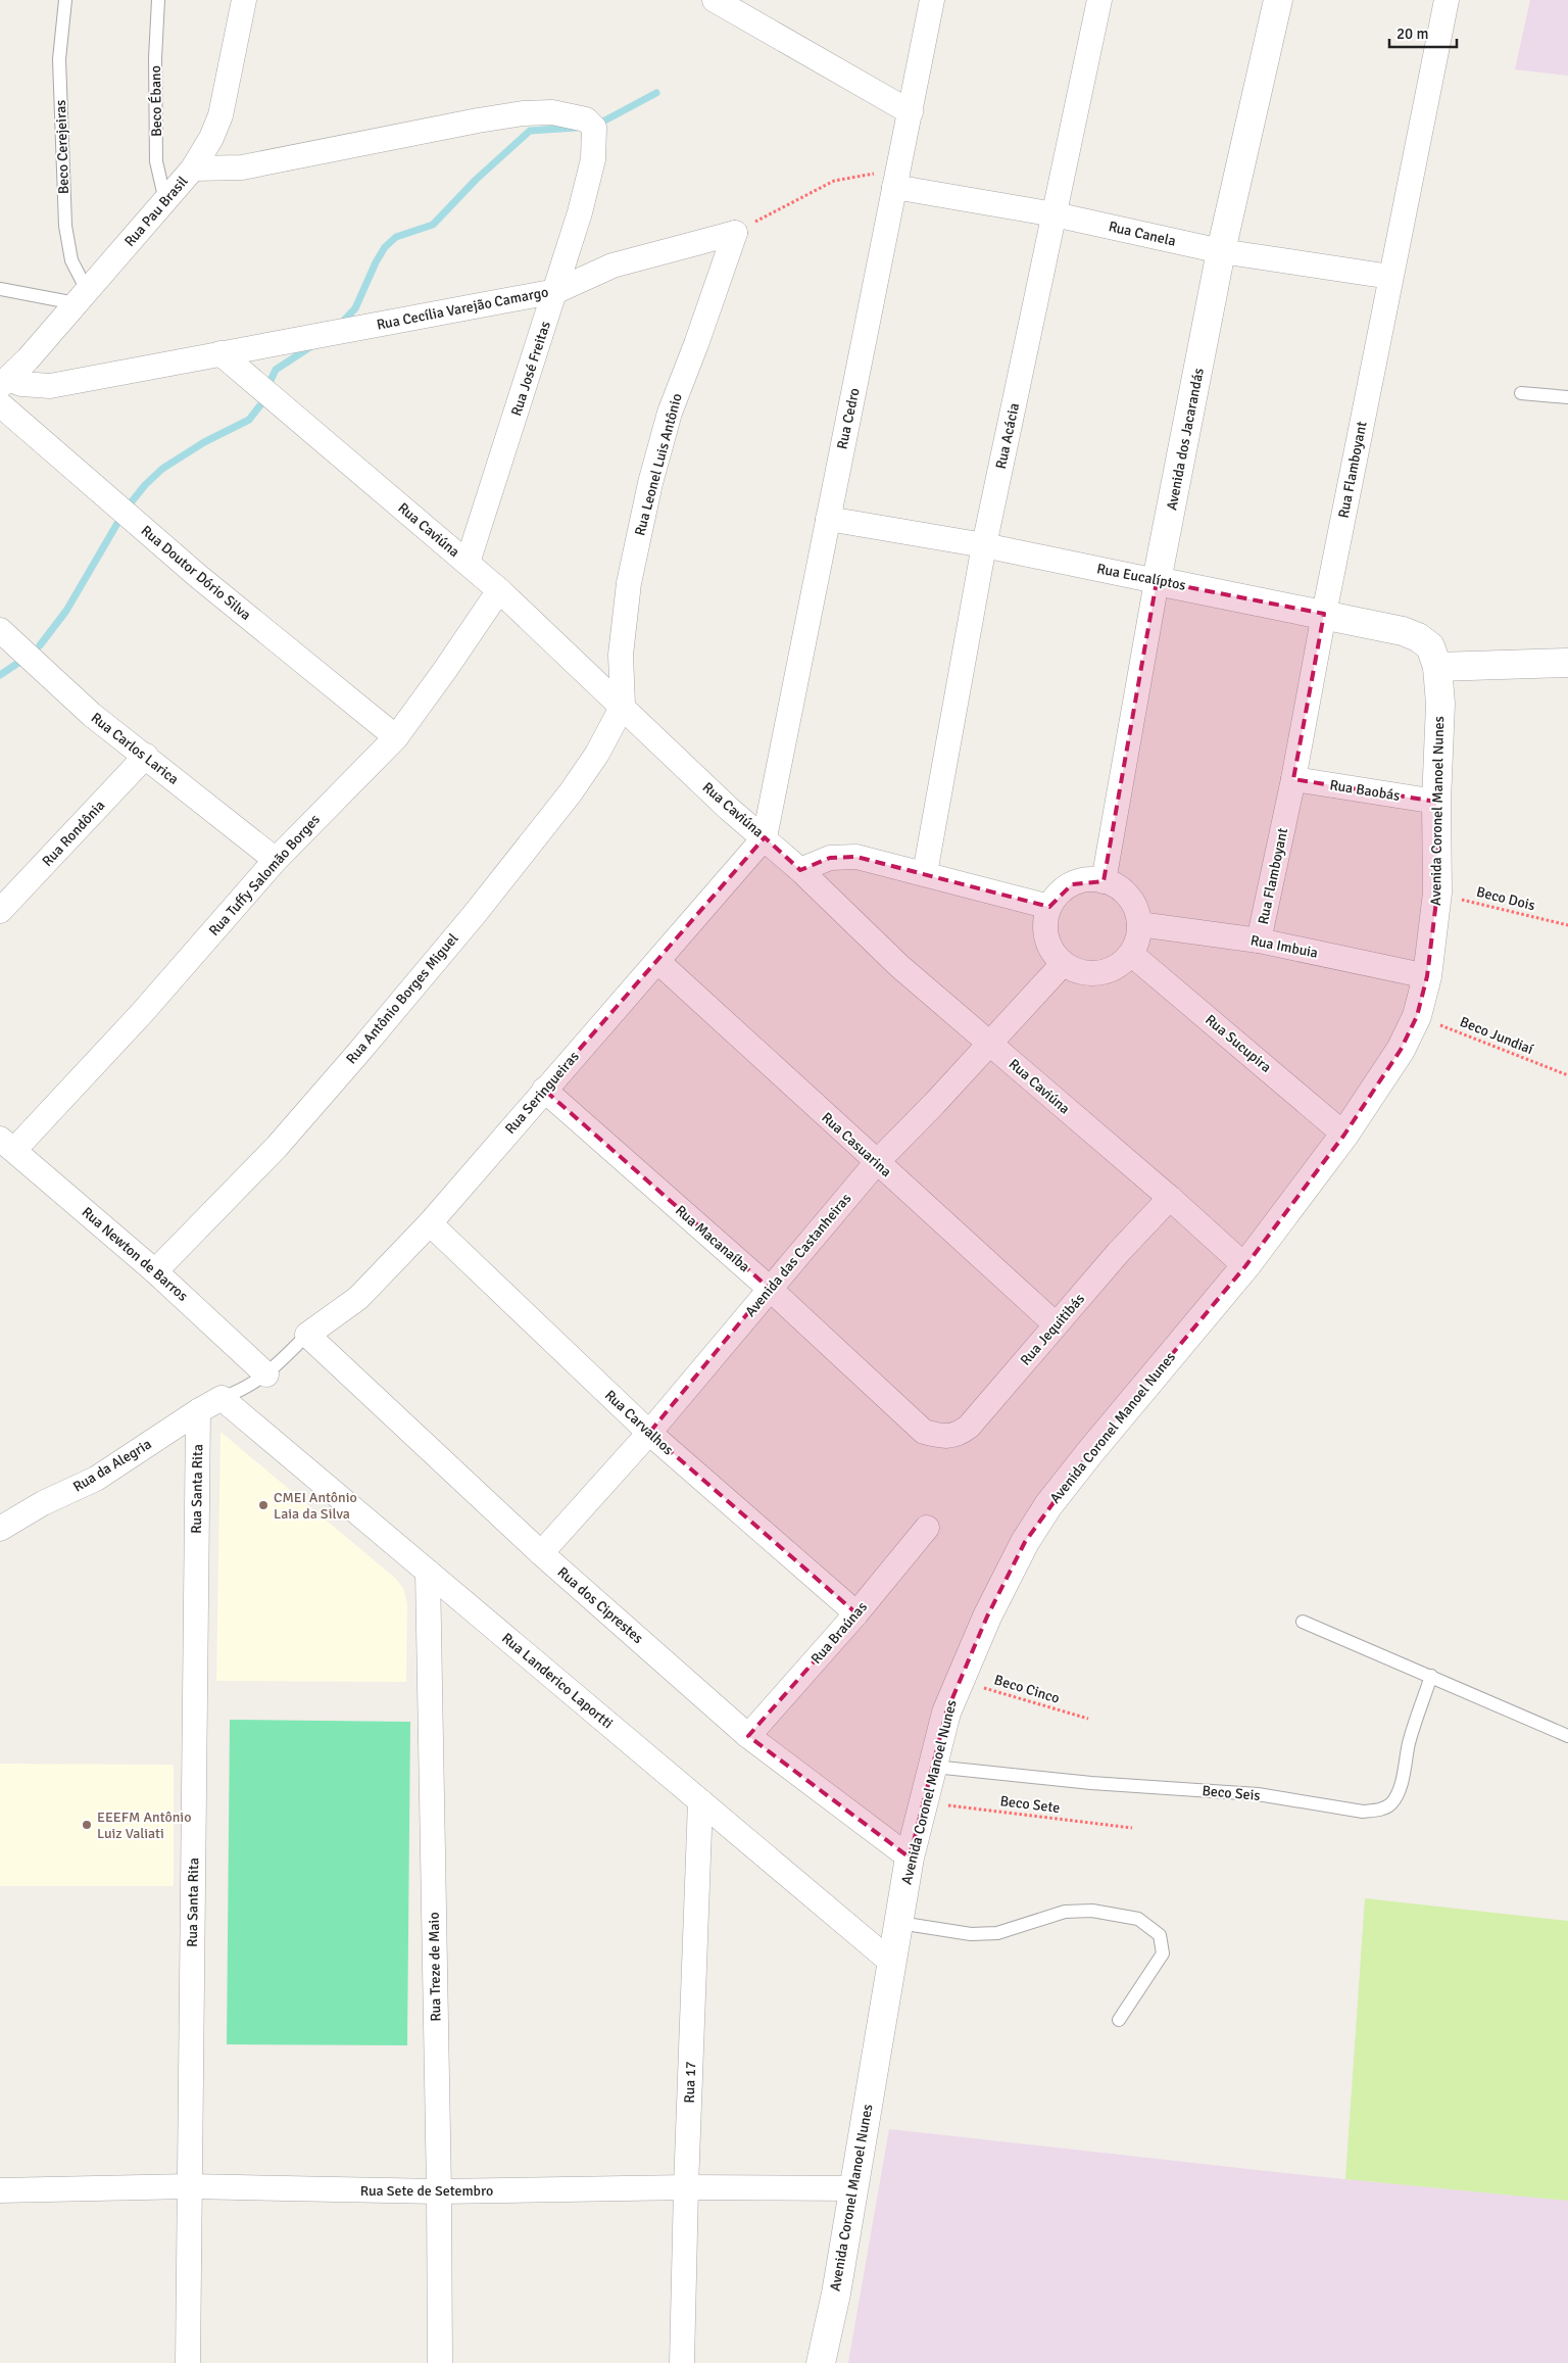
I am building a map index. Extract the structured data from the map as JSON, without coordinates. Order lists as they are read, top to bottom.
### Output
{
  "streets": {
    "street": [
      "Rua Pau Brasil",
      "Rua Canela",
      "Rua Cecília Varejão Camargo",
      "Rua José Freitas",
      "Rua Cedro",
      "Rua Acácia",
      "Avenida dos Jacarandás",
      "Rua Leonel Luis Antônio",
      "Rua Flamboyant",
      "Rua Caviúna",
      "Rua Doutor Dório Silva",
      "Rua Eucalíptos",
      "Rua Carlos Larica",
      "Rua Baobás",
      "Avenida Coronel Manoel Nunes",
      "Rua Rondônia",
      "Rua Tuffy Salomão Borges",
      "Rua Imbuia",
      "Rua Antônio Borges Miguel",
      "Rua Sucupira",
      "Rua Seringueiras",
      "Rua Casuarina",
      "Rua Macanaíba",
      "Rua Newton de Barros",
      "Avenida das Castanheiras",
      "Rua Jequitibás",
      "Rua Carvalhos",
      "Rua da Alegria",
      "Rua Santa Rita",
      "Rua dos Ciprestes",
      "Rua Braúnas",
      "Rua Landerico Laportti",
      "Rua Treze de Maio",
      "Rua 17",
      "Rua Sete de Setembro"
    ],
    "lane": ["Beco Ébano", "Beco Cerejeiras", "Beco Seis"],
    "path": [
      "Beco Dois",
      "Beco Jundiaí",
      "Beco Cinco",
      "Beco Sete"
    ]
  },
  "crossings": [
    ["Beco Ébano", "Rua Pau Brasil"],
    ["Beco Cerejeiras", "Rua Pau Brasil"],
    ["Rua Pau Brasil", "Rua Cecília Varejão Camargo"],
    ["Rua Pau Brasil", "Rua José Freitas"],
    ["Rua Canela", "Rua Cedro"],
    ["Rua Canela", "Rua Acácia"],
    ["Rua Canela", "Avenida dos Jacarandás"],
    ["Rua Canela", "Rua Flamboyant"],
    ["Rua Cecília Varejão Camargo", "Rua José Freitas"],
    ["Rua Cecília Varejão Camargo", "Rua Leonel Luis Antônio"],
    ["Rua Cecília Varejão Camargo", "Rua Caviúna"],
    ["Rua José Freitas", "Rua Caviúna"],
    ["Rua Cedro", "Rua Caviúna"],
    ["Rua Cedro", "Rua Eucalíptos"],
    ["Rua Cedro", "Rua Seringueiras"],
    ["Rua Acácia", "Rua Eucalíptos"],
    ["Avenida dos Jacarandás", "Rua Eucalíptos"],
    ["Avenida dos Jacarandás", "Rua Imbuia"],
    ["Avenida dos Jacarandás", "Rua Sucupira"],
    ["Avenida dos Jacarandás", "Avenida das Castanheiras"],
    ["Rua Leonel Luis Antônio", "Rua Caviúna"],
    ["Rua Leonel Luis Antônio", "Rua Antônio Borges Miguel"],
    ["Rua Flamboyant", "Rua Eucalíptos"],
    ["Rua Flamboyant", "Rua Baobás"],
    ["Rua Flamboyant", "Rua Imbuia"],
    ["Rua Caviúna", "Avenida Coronel Manoel Nunes"],
    ["Rua Caviúna", "Rua Tuffy Salomão Borges"],
    ["Rua Caviúna", "Rua Antônio Borges Miguel"],
    ["Rua Caviúna", "Rua Seringueiras"],
    ["Rua Caviúna", "Avenida das Castanheiras"],
    ["Rua Caviúna", "Rua Jequitibás"],
    ["Rua Doutor Dório Silva", "Rua Tuffy Salomão Borges"],
    ["Rua Eucalíptos", "Avenida Coronel Manoel Nunes"],
    ["Rua Carlos Larica", "Rua Rondônia"],
    ["Rua Carlos Larica", "Rua Tuffy Salomão Borges"],
    ["Rua Baobás", "Avenida Coronel Manoel Nunes"],
    ["Avenida Coronel Manoel Nunes", "Beco Dois"],
    ["Avenida Coronel Manoel Nunes", "Rua Imbuia"],
    ["Avenida Coronel Manoel Nunes", "Beco Jundiaí"],
    ["Avenida Coronel Manoel Nunes", "Rua Sucupira"],
    ["Avenida Coronel Manoel Nunes", "Rua dos Ciprestes"],
    ["Avenida Coronel Manoel Nunes", "Rua Landerico Laportti"],
    ["Avenida Coronel Manoel Nunes", "Beco Cinco"],
    ["Avenida Coronel Manoel Nunes", "Beco Seis"],
    ["Avenida Coronel Manoel Nunes", "Beco Sete"],
    ["Avenida Coronel Manoel Nunes", "Rua Sete de Setembro"],
    ["Rua Tuffy Salomão Borges", "Rua Newton de Barros"],
    ["Rua Imbuia", "Rua Sucupira"],
    ["Rua Imbuia", "Avenida das Castanheiras"],
    ["Rua Antônio Borges Miguel", "Rua Newton de Barros"],
    ["Rua Sucupira", "Avenida das Castanheiras"],
    ["Rua Seringueiras", "Rua Casuarina"],
    ["Rua Seringueiras", "Rua Macanaíba"],
    ["Rua Seringueiras", "Rua Carvalhos"],
    ["Rua Seringueiras", "Rua dos Ciprestes"],
    ["Rua Casuarina", "Avenida das Castanheiras"],
    ["Rua Casuarina", "Rua Jequitibás"],
    ["Rua Macanaíba", "Avenida das Castanheiras"],
    ["Rua Macanaíba", "Rua Jequitibás"],
    ["Avenida das Castanheiras", "Rua Carvalhos"],
    ["Avenida das Castanheiras", "Rua dos Ciprestes"],
    ["Rua Carvalhos", "Rua Braúnas"],
    ["Rua da Alegria", "Rua Santa Rita"],
    ["Rua da Alegria", "Rua Landerico Laportti"],
    ["Rua Santa Rita", "Rua Sete de Setembro"],
    ["Rua dos Ciprestes", "Rua Braúnas"],
    ["Rua Landerico Laportti", "Rua Treze de Maio"],
    ["Rua Landerico Laportti", "Rua 17"],
    ["Rua Treze de Maio", "Rua Sete de Setembro"],
    ["Rua 17", "Rua Sete de Setembro"]
  ],
  "places": ["CMEI Antônio Laia da Silva", "EEEFM Antônio Luiz Valiati"],
  "scale_bar": "20 m"
}
